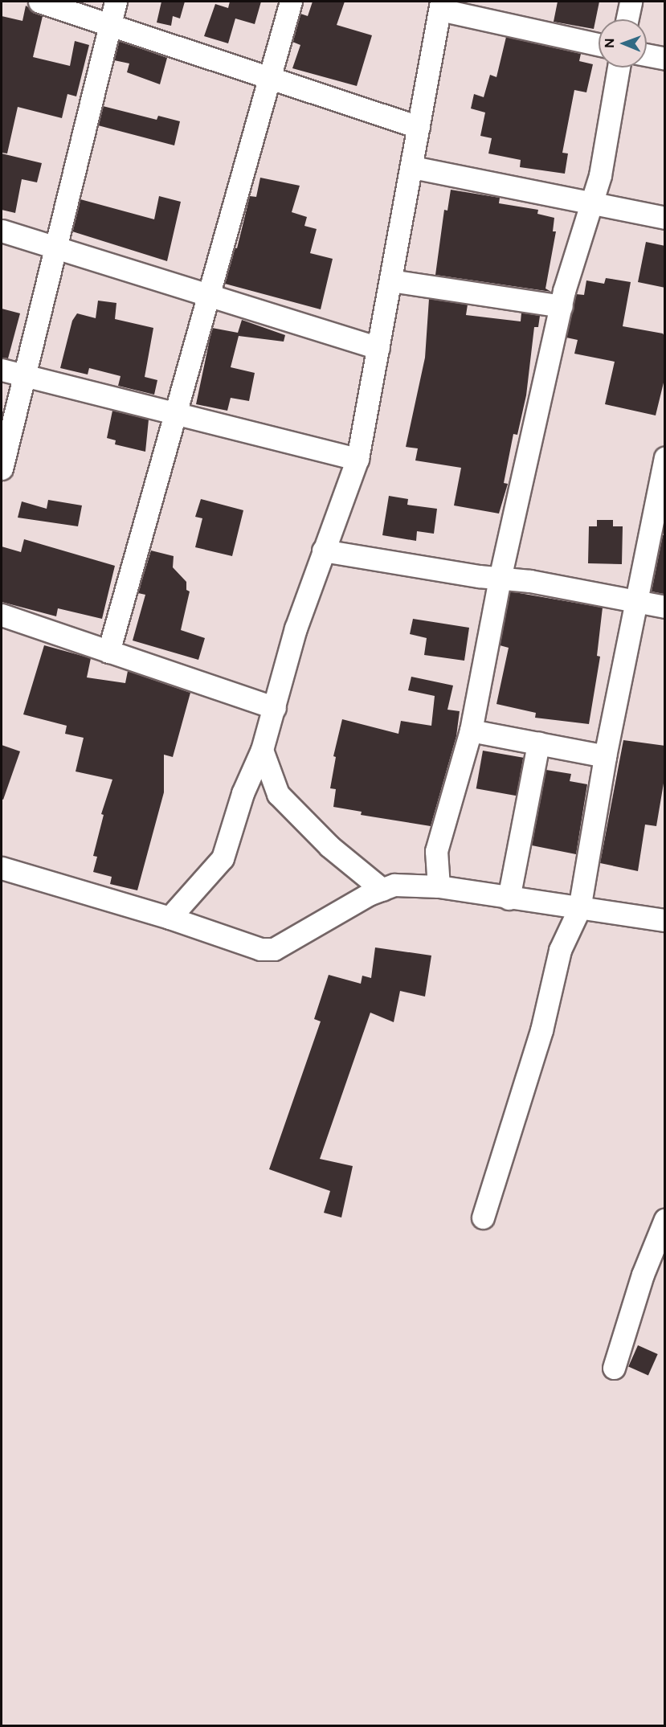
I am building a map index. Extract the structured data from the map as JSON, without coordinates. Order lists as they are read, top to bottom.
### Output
{
  "north": "left"
}
